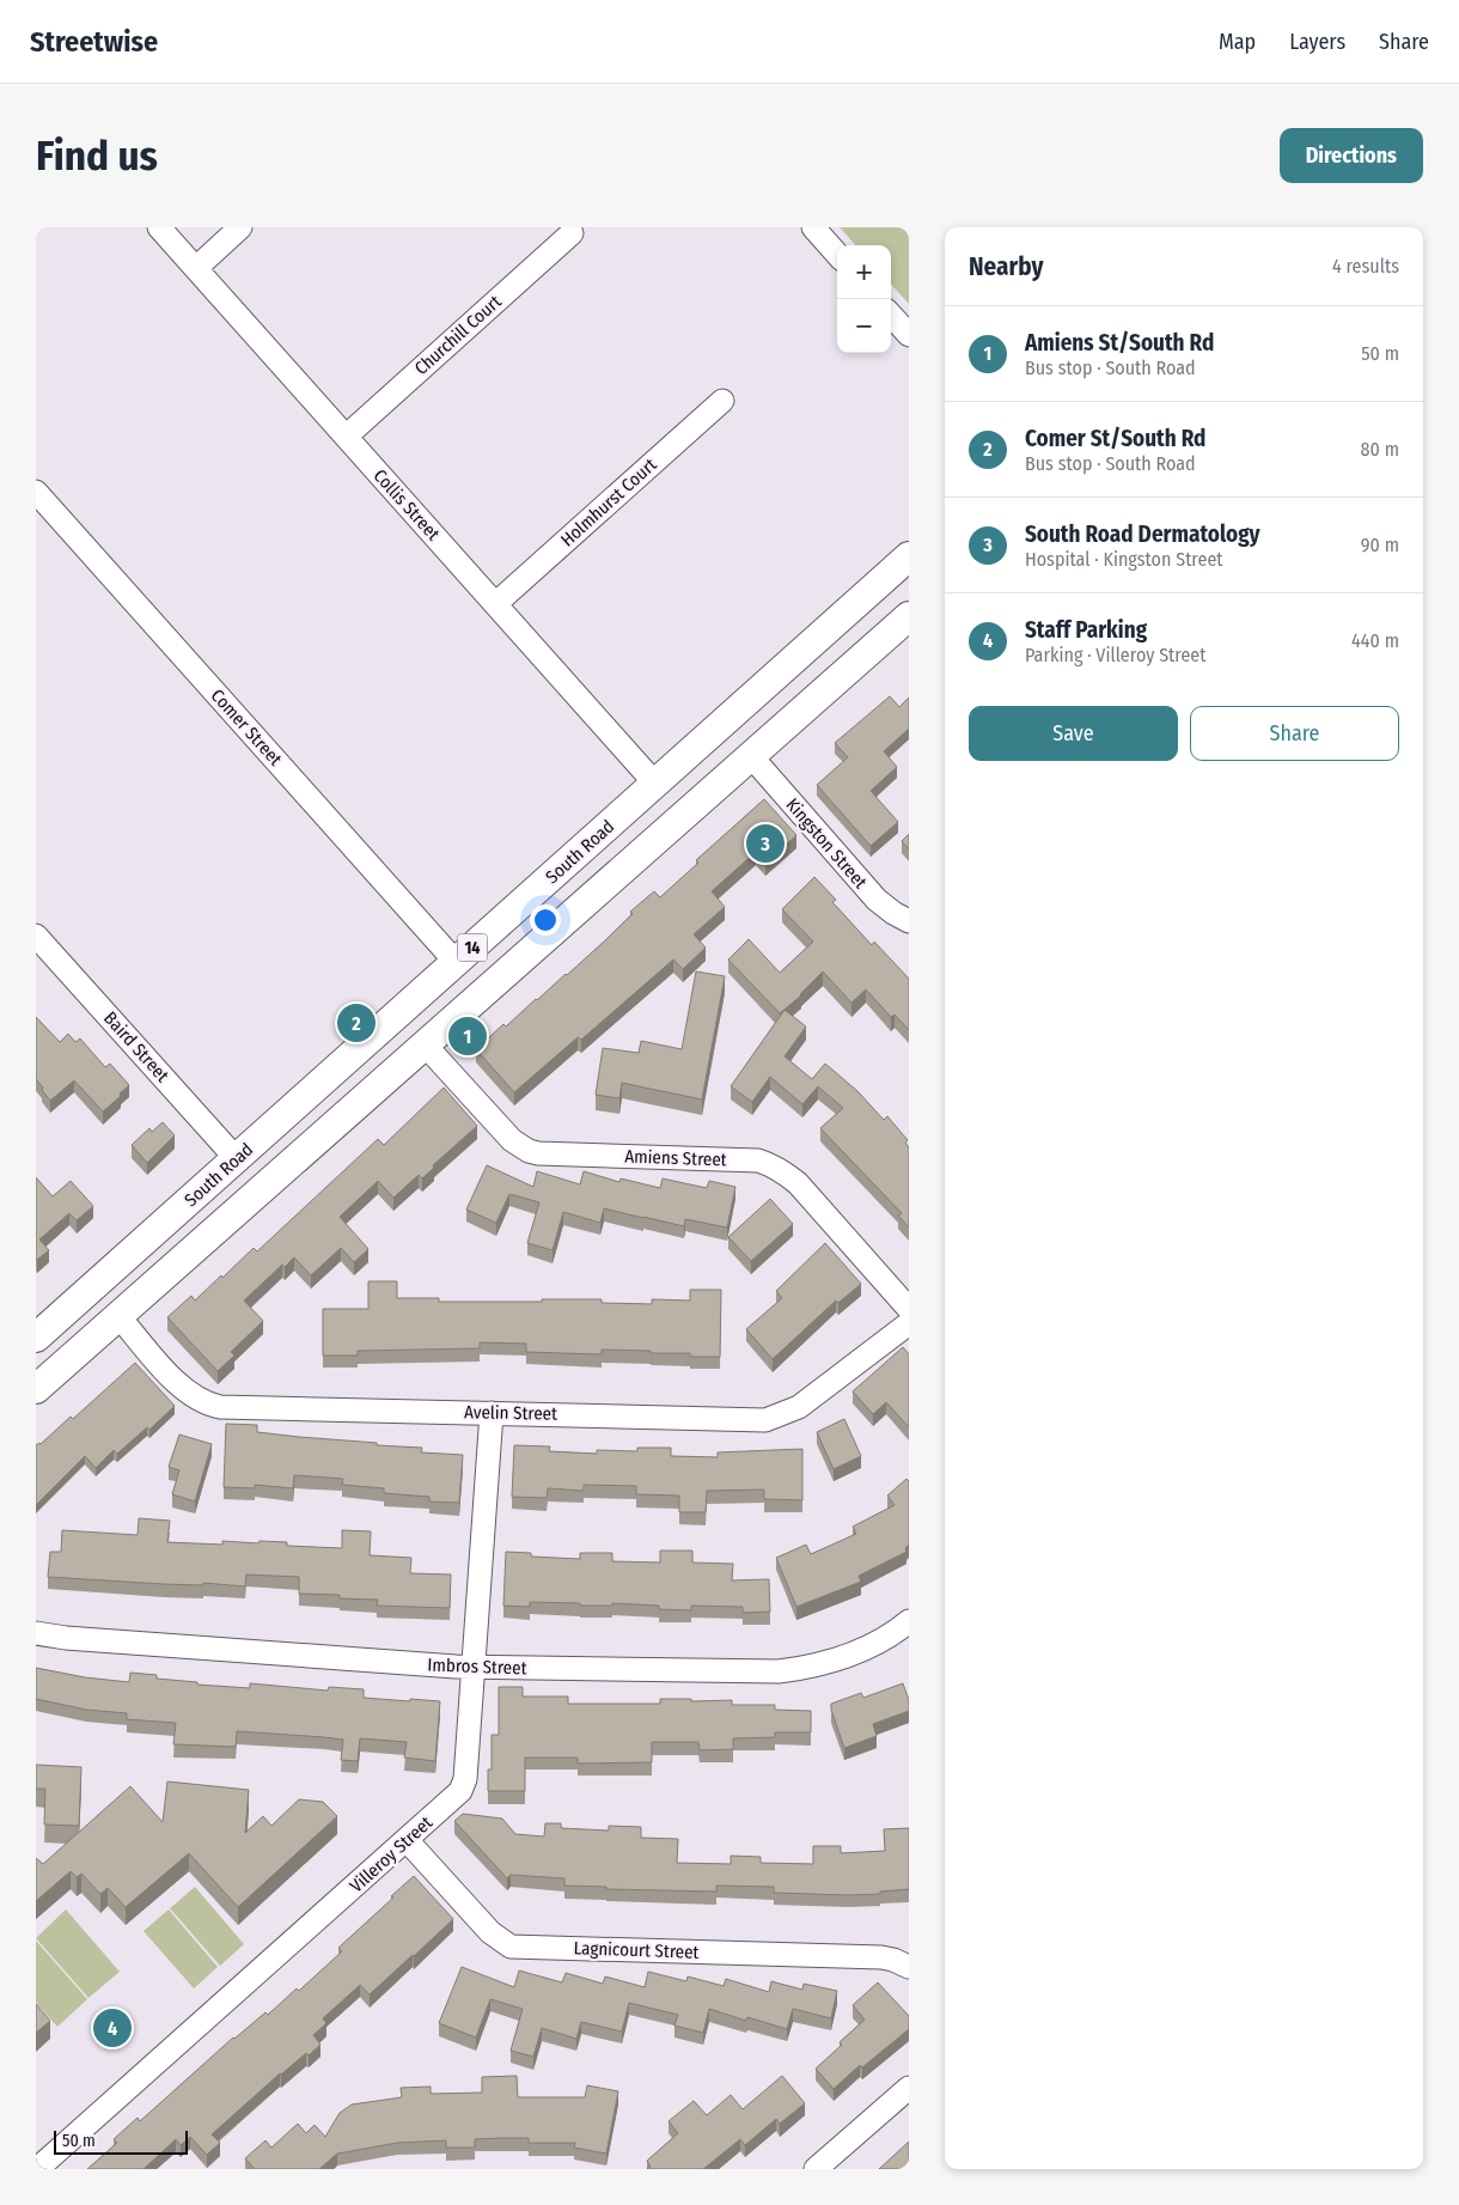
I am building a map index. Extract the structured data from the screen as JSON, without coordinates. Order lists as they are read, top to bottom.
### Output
{
  "streets": {
    "main road": ["South Road", "14"],
    "street": [
      "Churchill Court",
      "Holmhurst Court",
      "Collis Street",
      "Comer Street",
      "Kingston Street",
      "Baird Street",
      "Amiens Street",
      "Avelin Street",
      "Imbros Street",
      "Villeroy Street",
      "Lagnicourt Street"
    ]
  },
  "crossings": [
    ["Churchill Court", "Collis Street"],
    ["Holmhurst Court", "Collis Street"],
    ["Collis Street", "South Road"],
    ["Comer Street", "South Road"],
    ["Kingston Street", "14"],
    ["South Road", "Baird Street"],
    ["14", "Amiens Street"],
    ["14", "Avelin Street"],
    ["Avelin Street", "Villeroy Street"],
    ["Imbros Street", "Villeroy Street"],
    ["Villeroy Street", "Lagnicourt Street"]
  ],
  "scale_bar": "50 m",
  "page": {
    "header": "Streetwise",
    "nav": ["Map", "Layers", "Share"],
    "buttons": [
      "Directions",
      ["Save", "Share"]
    ],
    "title": "Find us",
    "heading": ["Nearby", "4 results"],
    "map_buttons": ["+", "−"],
    "list": [
      {
        "mark": "1",
        "name": "Amiens St/South Rd",
        "note": "Bus stop · South Road",
        "value": "50 m"
      },
      {
        "mark": "2",
        "name": "Comer St/South Rd",
        "note": "Bus stop · South Road",
        "value": "80 m"
      },
      {
        "mark": "3",
        "name": "South Road Dermatology",
        "note": "Hospital · Kingston Street",
        "value": "90 m"
      },
      {
        "mark": "4",
        "name": "Staff Parking",
        "note": "Parking · Villeroy Street",
        "value": "440 m"
      }
    ],
    "pins": [
      "3",
      "2",
      "1",
      "4"
    ],
    "scale": "50 m"
  }
}
